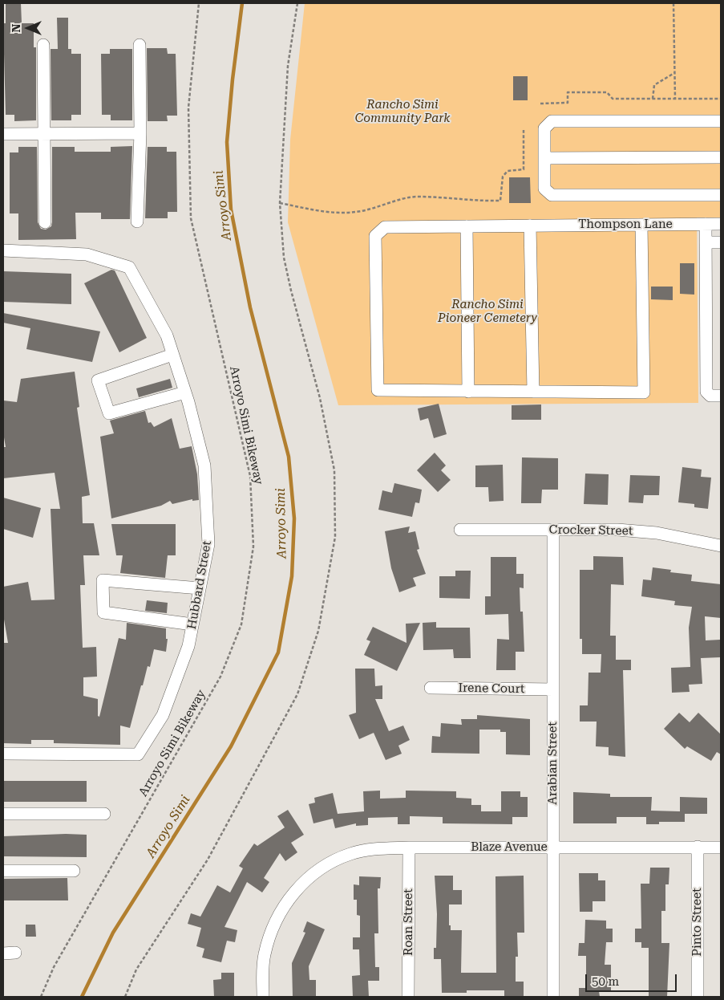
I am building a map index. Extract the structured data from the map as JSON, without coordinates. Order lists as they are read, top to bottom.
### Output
{
  "streets": {
    "street": [
      "Thompson Lane",
      "Crocker Street",
      "Hubbard Street",
      "Irene Court",
      "Arabian Street",
      "Blaze Avenue",
      "Roan Street",
      "Pinto Street"
    ],
    "path": ["Arroyo Simi Bikeway"]
  },
  "crossings": [
    ["Crocker Street", "Arabian Street"],
    ["Irene Court", "Arabian Street"],
    ["Arabian Street", "Blaze Avenue"],
    ["Blaze Avenue", "Roan Street"],
    ["Blaze Avenue", "Pinto Street"]
  ],
  "water": ["Arroyo Simi"],
  "parks": ["Rancho Simi Community Park", "Rancho Simi Pioneer Cemetery"],
  "scale_bar": "50 m",
  "north": "left"
}
